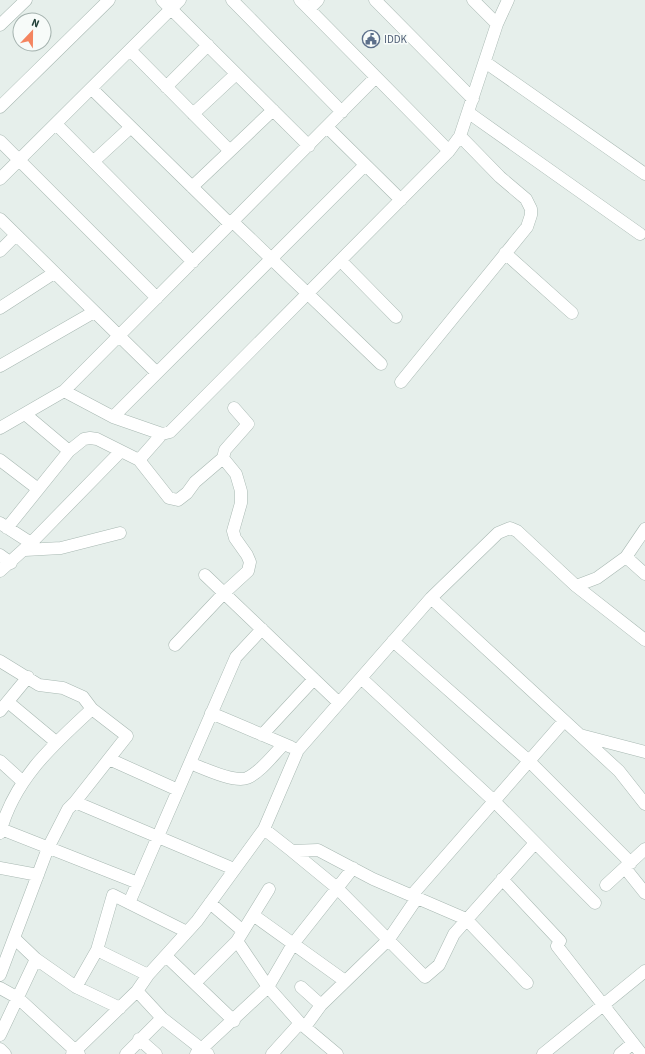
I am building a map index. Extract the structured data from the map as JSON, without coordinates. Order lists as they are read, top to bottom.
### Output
{
  "places": {
    "public building": ["IDDK"]
  },
  "north": "top"
}
